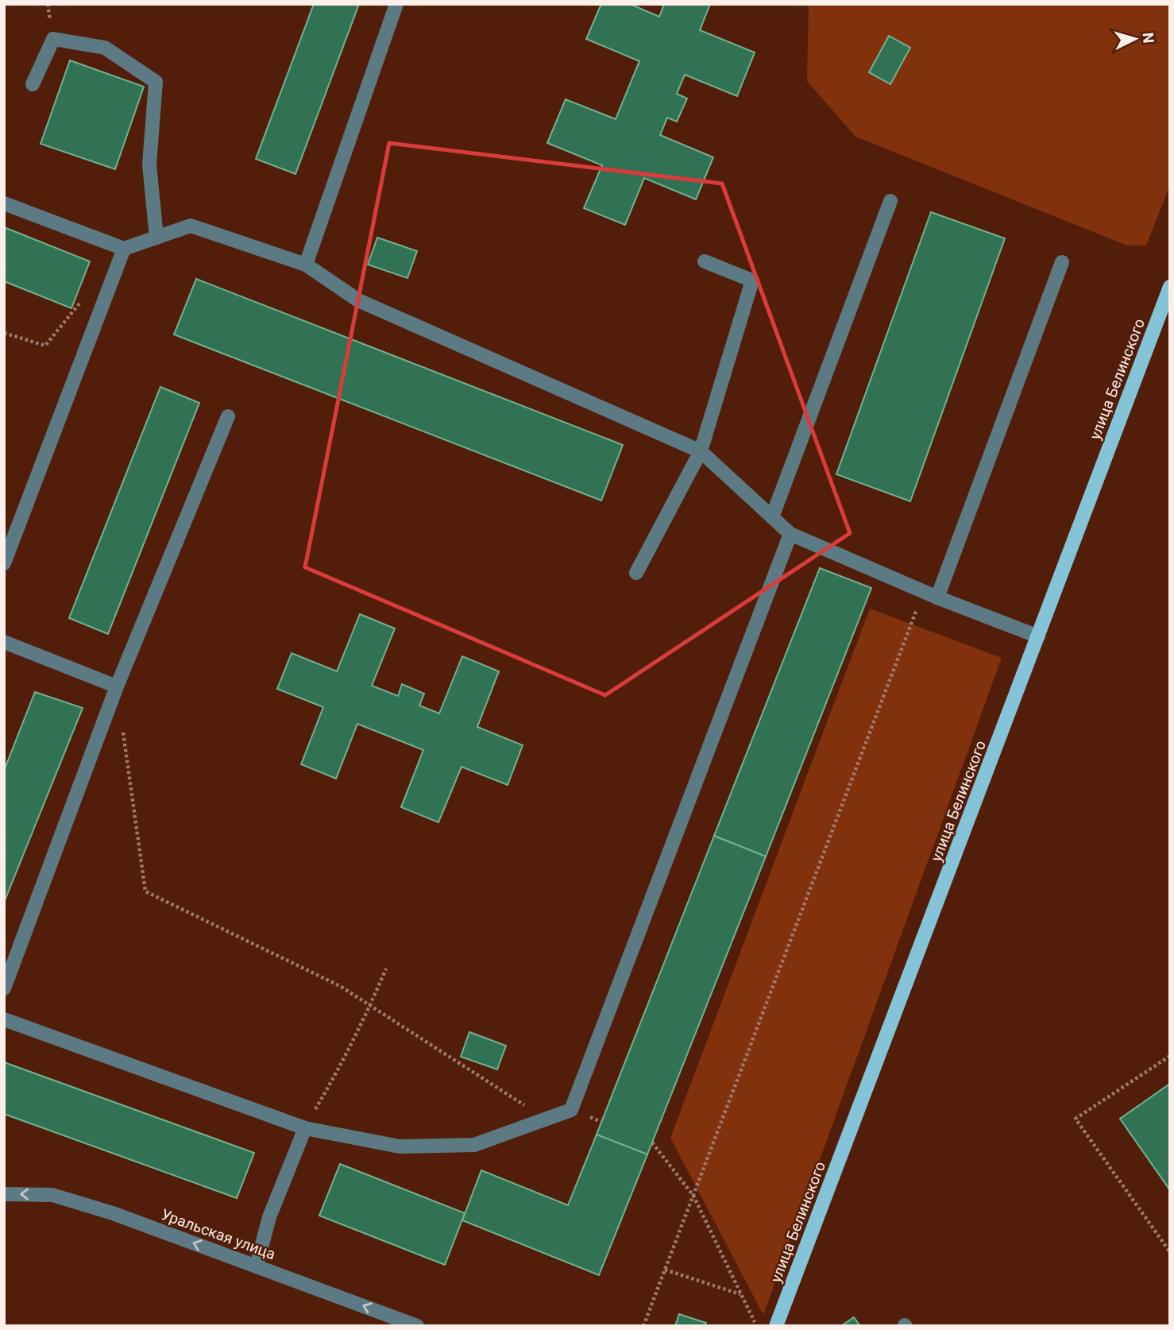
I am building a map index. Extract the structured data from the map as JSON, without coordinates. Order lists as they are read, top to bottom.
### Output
{
  "streets": {
    "main road": ["улица Белинского"],
    "street": ["Уральская улица"]
  },
  "one_way": ["Уральская улица"],
  "north": "right"
}
